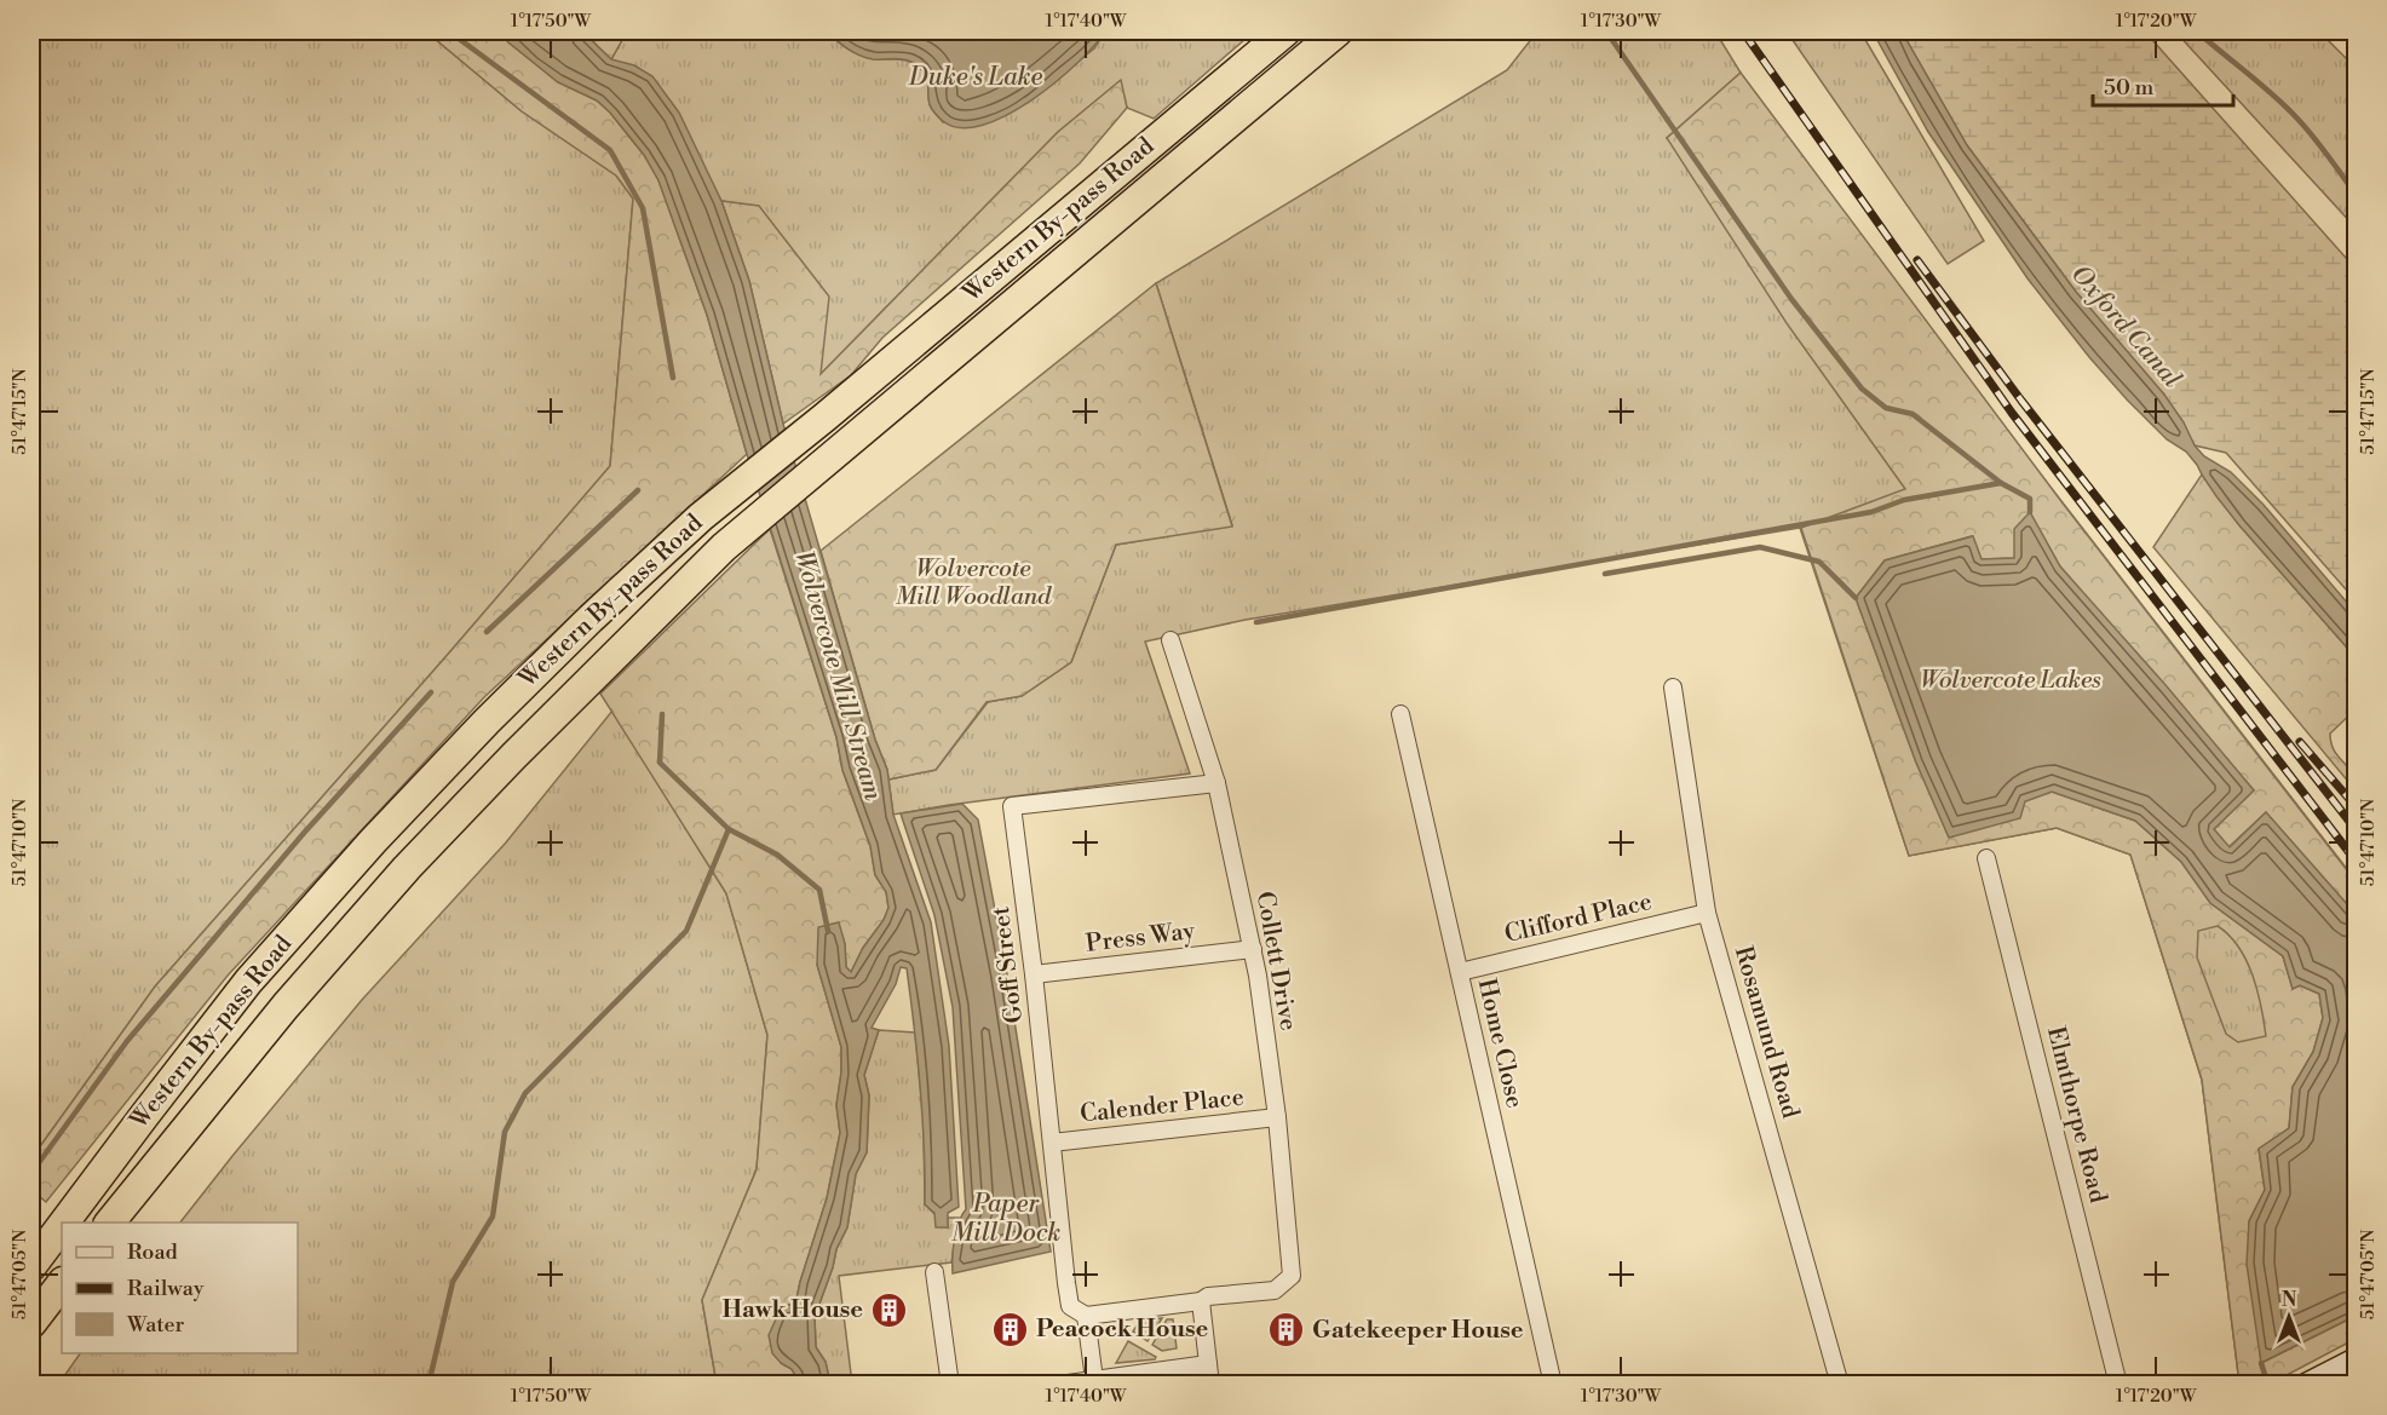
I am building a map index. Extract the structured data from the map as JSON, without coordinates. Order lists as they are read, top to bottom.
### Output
{
  "streets": {
    "highway": ["Western By-pass Road"],
    "street": [
      "Clifford Place",
      "Press Way",
      "Collett Drive",
      "Goff Street",
      "Rosamund Road",
      "Home Close",
      "Calender Place",
      "Elmthorpe Road"
    ]
  },
  "crossings": [
    ["Clifford Place", "Rosamund Road"],
    ["Clifford Place", "Home Close"],
    ["Press Way", "Collett Drive"],
    ["Press Way", "Goff Street"],
    ["Collett Drive", "Goff Street"],
    ["Collett Drive", "Calender Place"],
    ["Goff Street", "Calender Place"]
  ],
  "water": [
    "Duke's Lake",
    "Oxford Canal",
    "Wolvercote Mill Stream",
    "Paper Mill Dock"
  ],
  "parks": ["Wolvercote Mill Woodland", "Wolvercote Lakes"],
  "places": {
    "building": ["Hawk House", "Peacock House", "Gatekeeper House"]
  },
  "legend": ["Road", "Railway", "Water"],
  "scale_bar": "50 m",
  "north": "top",
  "coordinates": [
    "1°17'50\"W",
    "1°17'40\"W",
    "1°17'30\"W",
    "1°17'20\"W",
    "51°47'15\"N",
    "51°47'10\"N",
    "51°47'05\"N"
  ]
}
